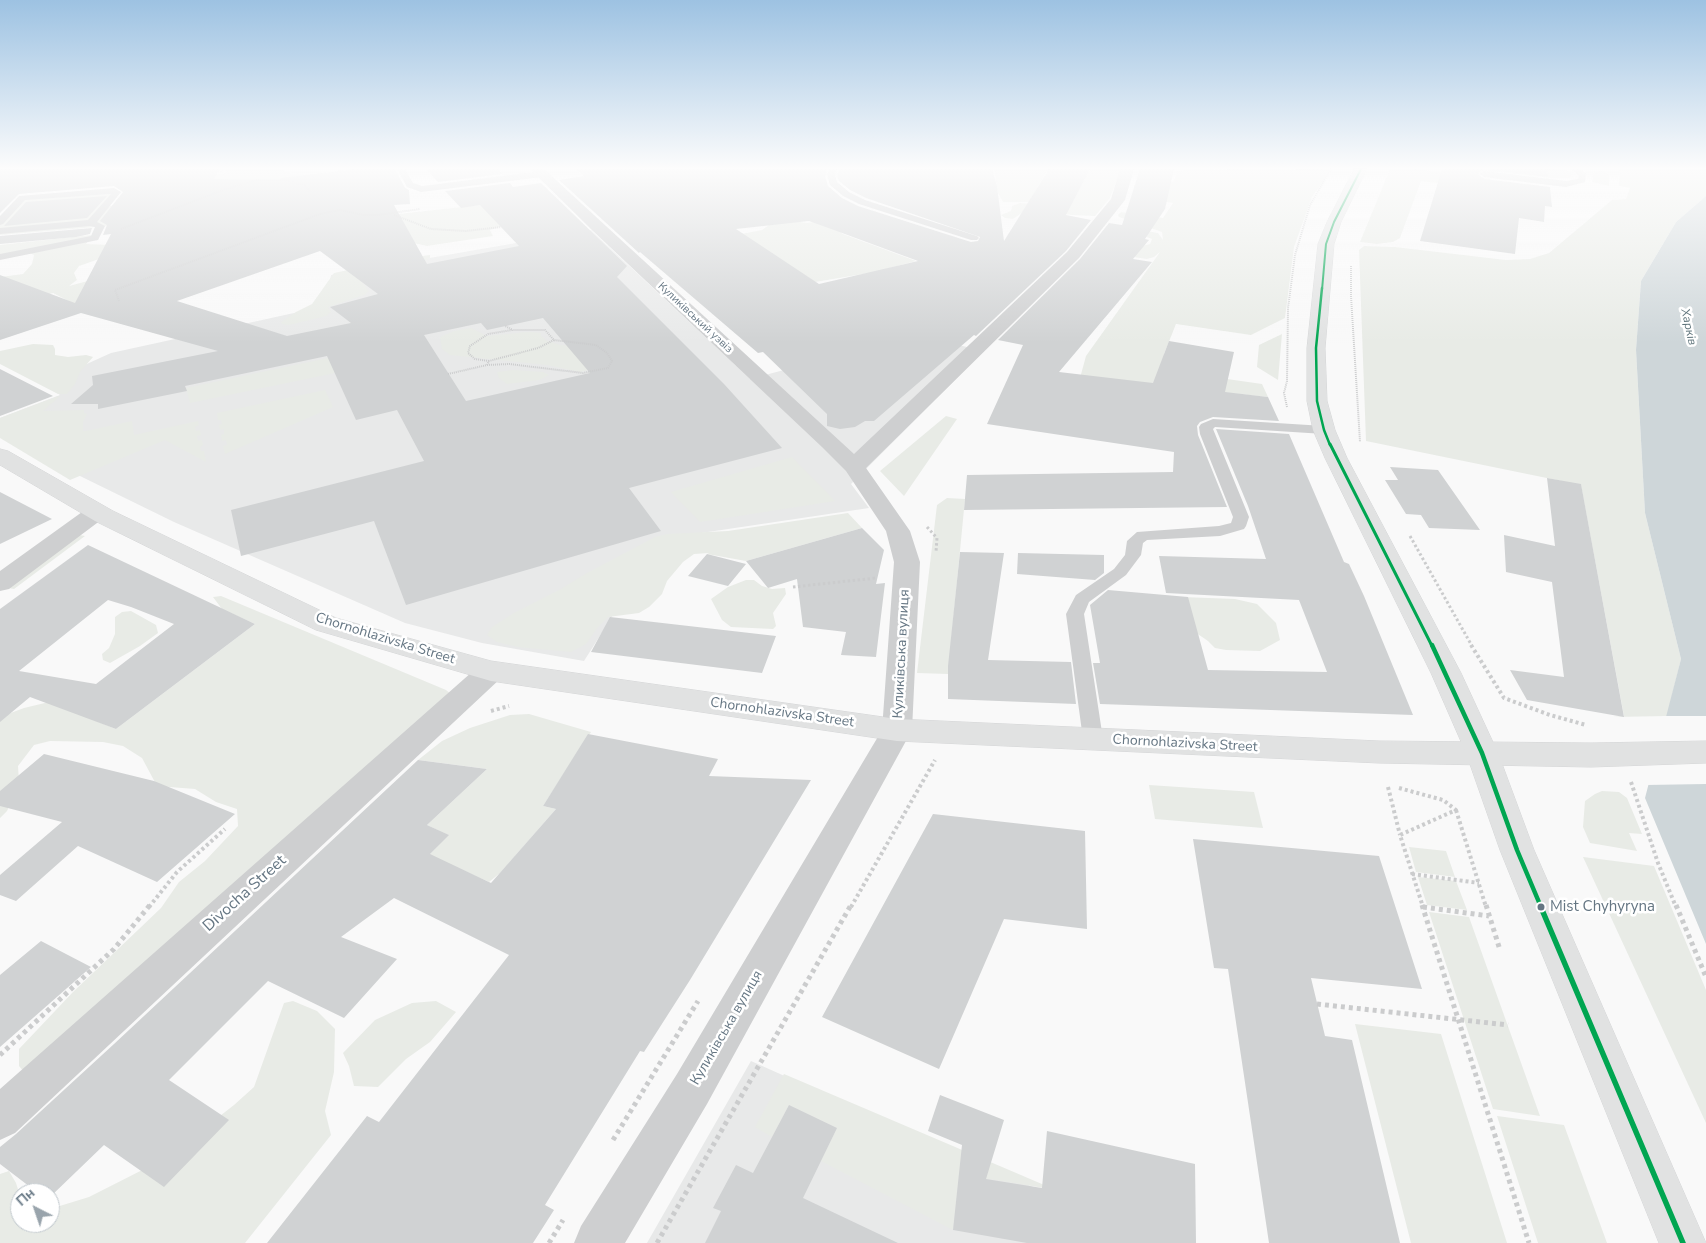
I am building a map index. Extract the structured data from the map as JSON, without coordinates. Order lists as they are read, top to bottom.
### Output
{
  "streets": {
    "main road": ["Chornohlazivska Street"],
    "street": ["Куликівський узвіз", "Куликівська вулиця", "Divocha Street"]
  },
  "crossings": [
    ["Куликівський узвіз", "Куликівська вулиця"],
    ["Chornohlazivska Street", "Куликівська вулиця"],
    ["Chornohlazivska Street", "Divocha Street"]
  ],
  "water": ["Харків"],
  "places": ["Mist Chyhyryna"],
  "north": "top left"
}
